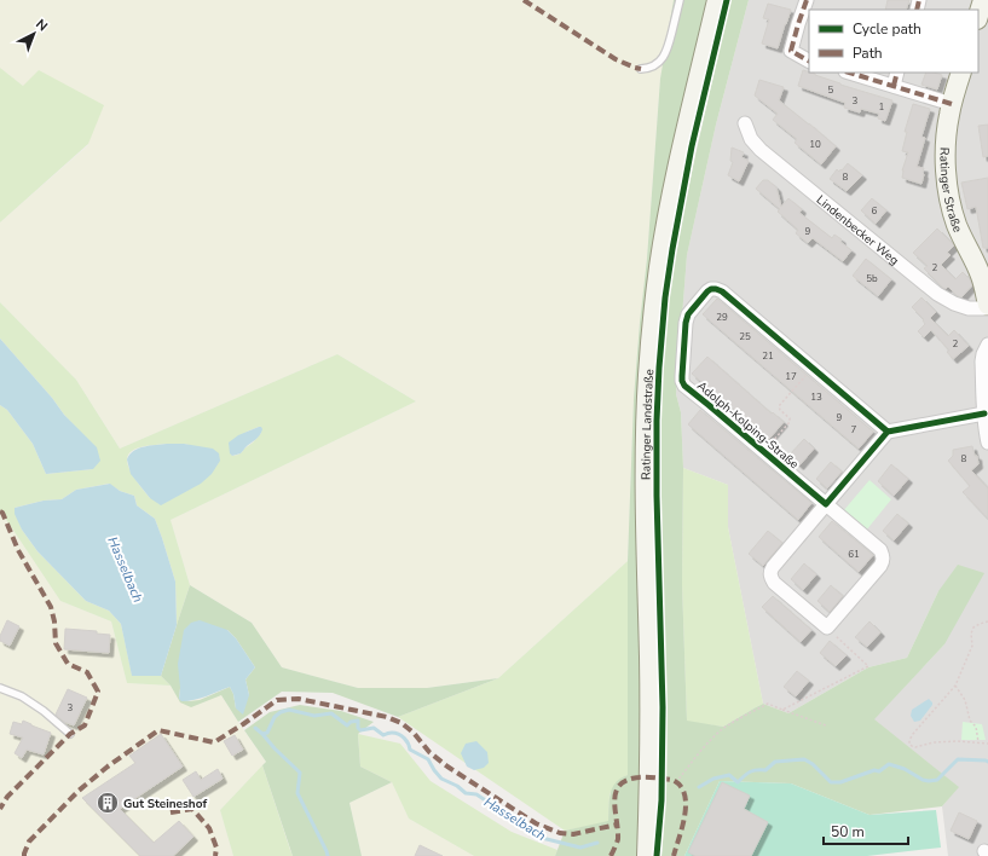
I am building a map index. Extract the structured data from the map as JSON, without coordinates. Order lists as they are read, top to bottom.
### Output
{
  "streets": {
    "main road": ["Ratinger Straße", "Ratinger Landstraße"],
    "street": ["Lindenbecker Weg", "Adolph-Kolping-Straße"]
  },
  "water": ["Hasselbach"],
  "places": {
    "building": ["Gut Steineshof"]
  },
  "house_numbers": [
    "5",
    "3",
    "1",
    "10",
    "8",
    "6",
    "9",
    "2",
    "5b",
    "29",
    "25",
    "2",
    "21",
    "17",
    "13",
    "9",
    "7",
    "8",
    "61",
    "3"
  ],
  "legend": ["Cycle path", "Path"],
  "scale_bar": "50 m",
  "north": "top right"
}
